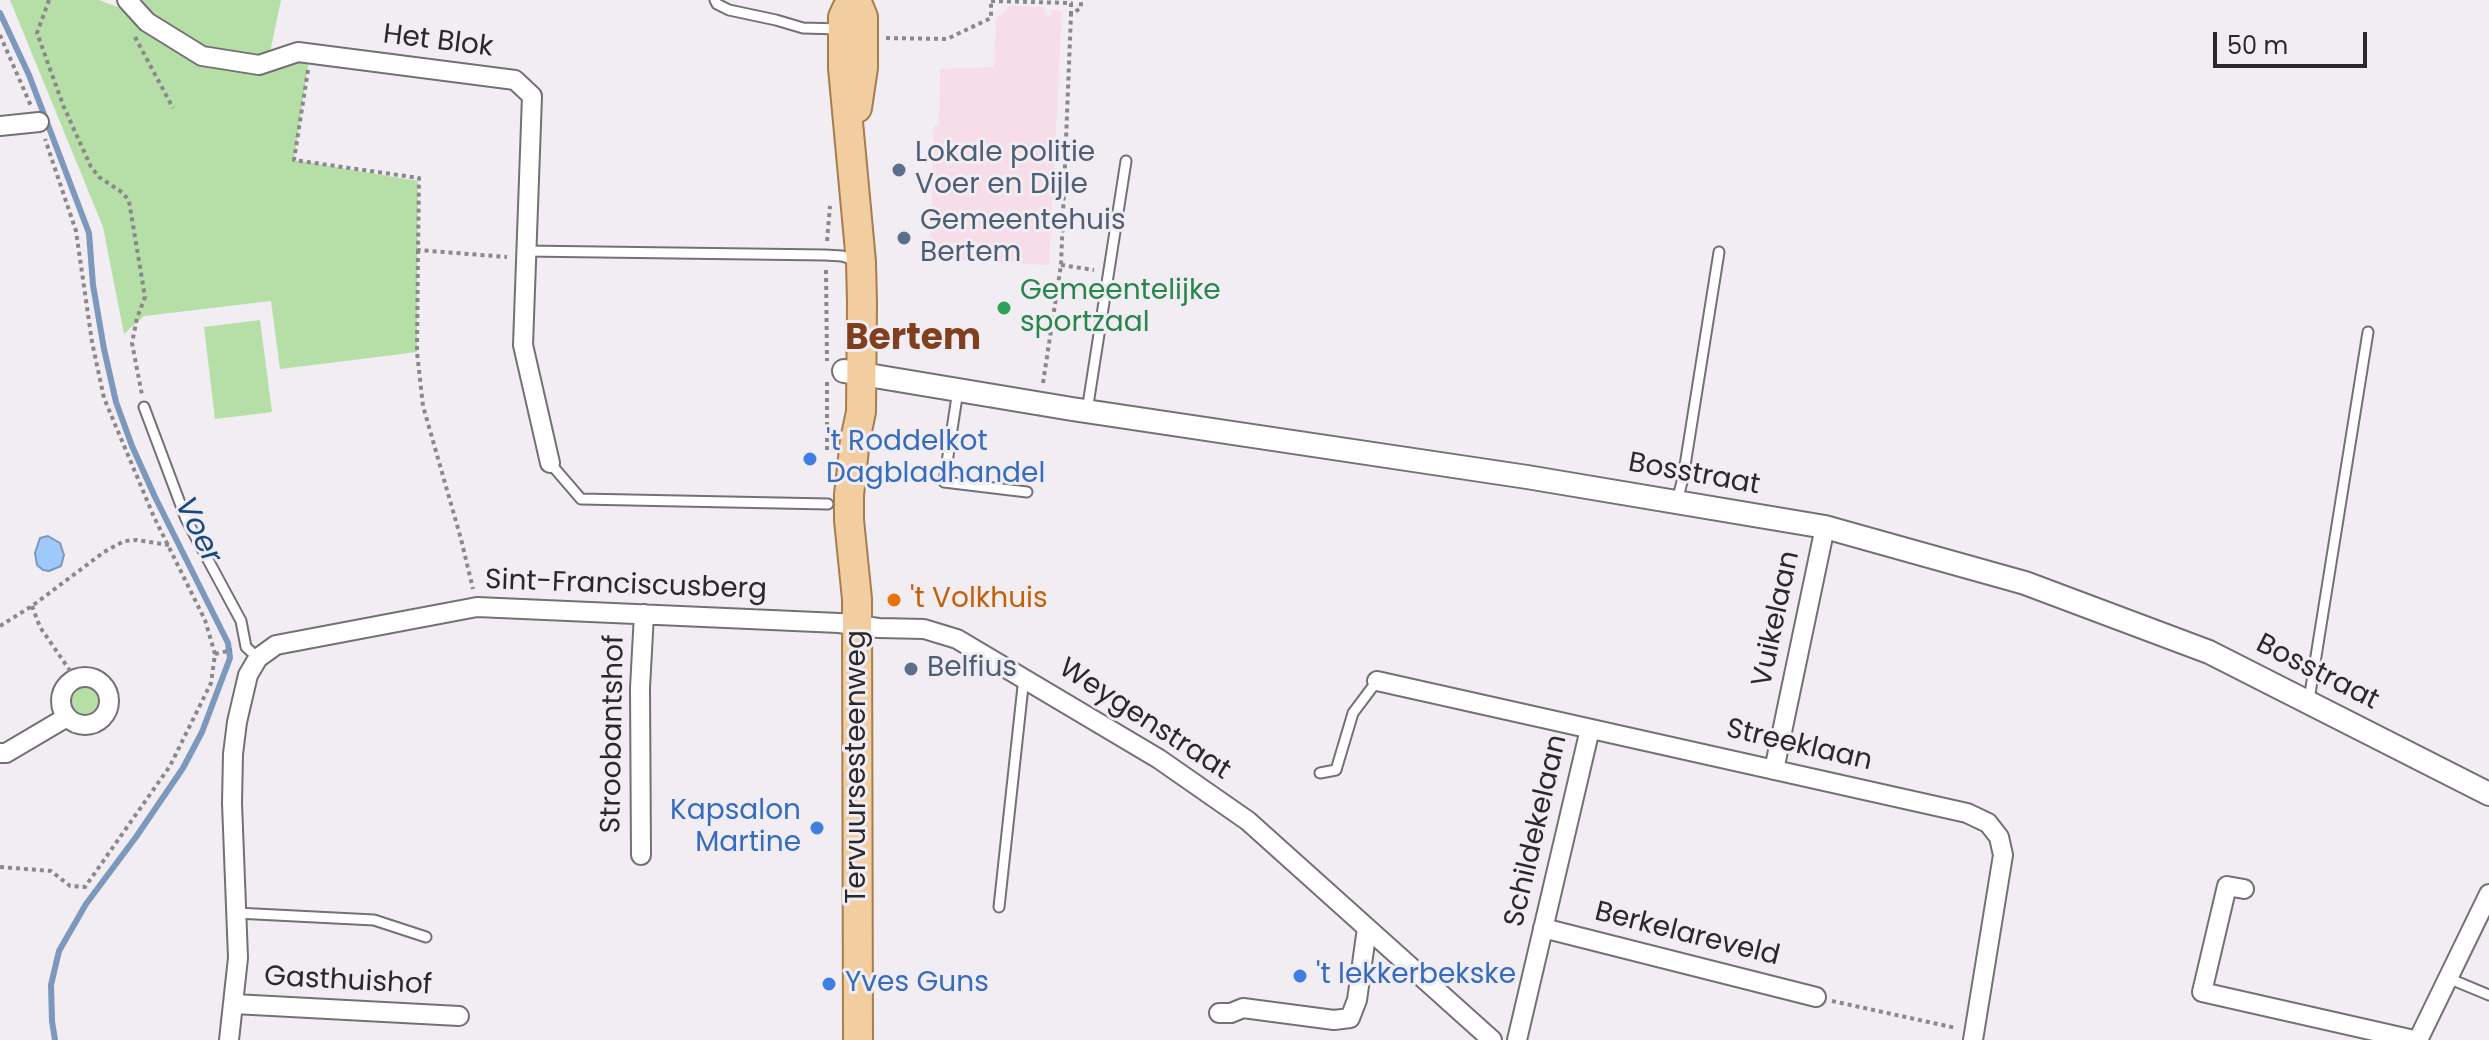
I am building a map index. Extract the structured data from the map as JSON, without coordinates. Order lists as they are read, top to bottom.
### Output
{
  "streets": {
    "main road": ["Tervuursesteenweg"],
    "street": [
      "Het Blok",
      "Bosstraat",
      "Sint-Franciscusberg",
      "Vuikelaan",
      "Weygenstraat",
      "Stroobantshof",
      "Streeklaan",
      "Schildekelaan",
      "Berkelareveld",
      "Gasthuishof"
    ]
  },
  "crossings": [
    ["Bosstraat", "Vuikelaan"],
    ["Bosstraat", "Tervuursesteenweg"],
    ["Sint-Franciscusberg", "Weygenstraat"],
    ["Sint-Franciscusberg", "Stroobantshof"],
    ["Sint-Franciscusberg", "Tervuursesteenweg"],
    ["Vuikelaan", "Streeklaan"],
    ["Weygenstraat", "Tervuursesteenweg"],
    ["Streeklaan", "Schildekelaan"],
    ["Schildekelaan", "Berkelareveld"]
  ],
  "districts": ["Bertem"],
  "water": ["Voer"],
  "places": [
    "Lokale politie Voer en Dijle",
    "Gemeentehuis Bertem",
    "Gemeentelijke sportzaal",
    "'t Roddelkot Dagbladhandel",
    "'t Volkhuis",
    "Belfius",
    "Kapsalon Martine",
    "'t lekkerbekske",
    "Yves Guns"
  ],
  "scale_bar": "50 m"
}
